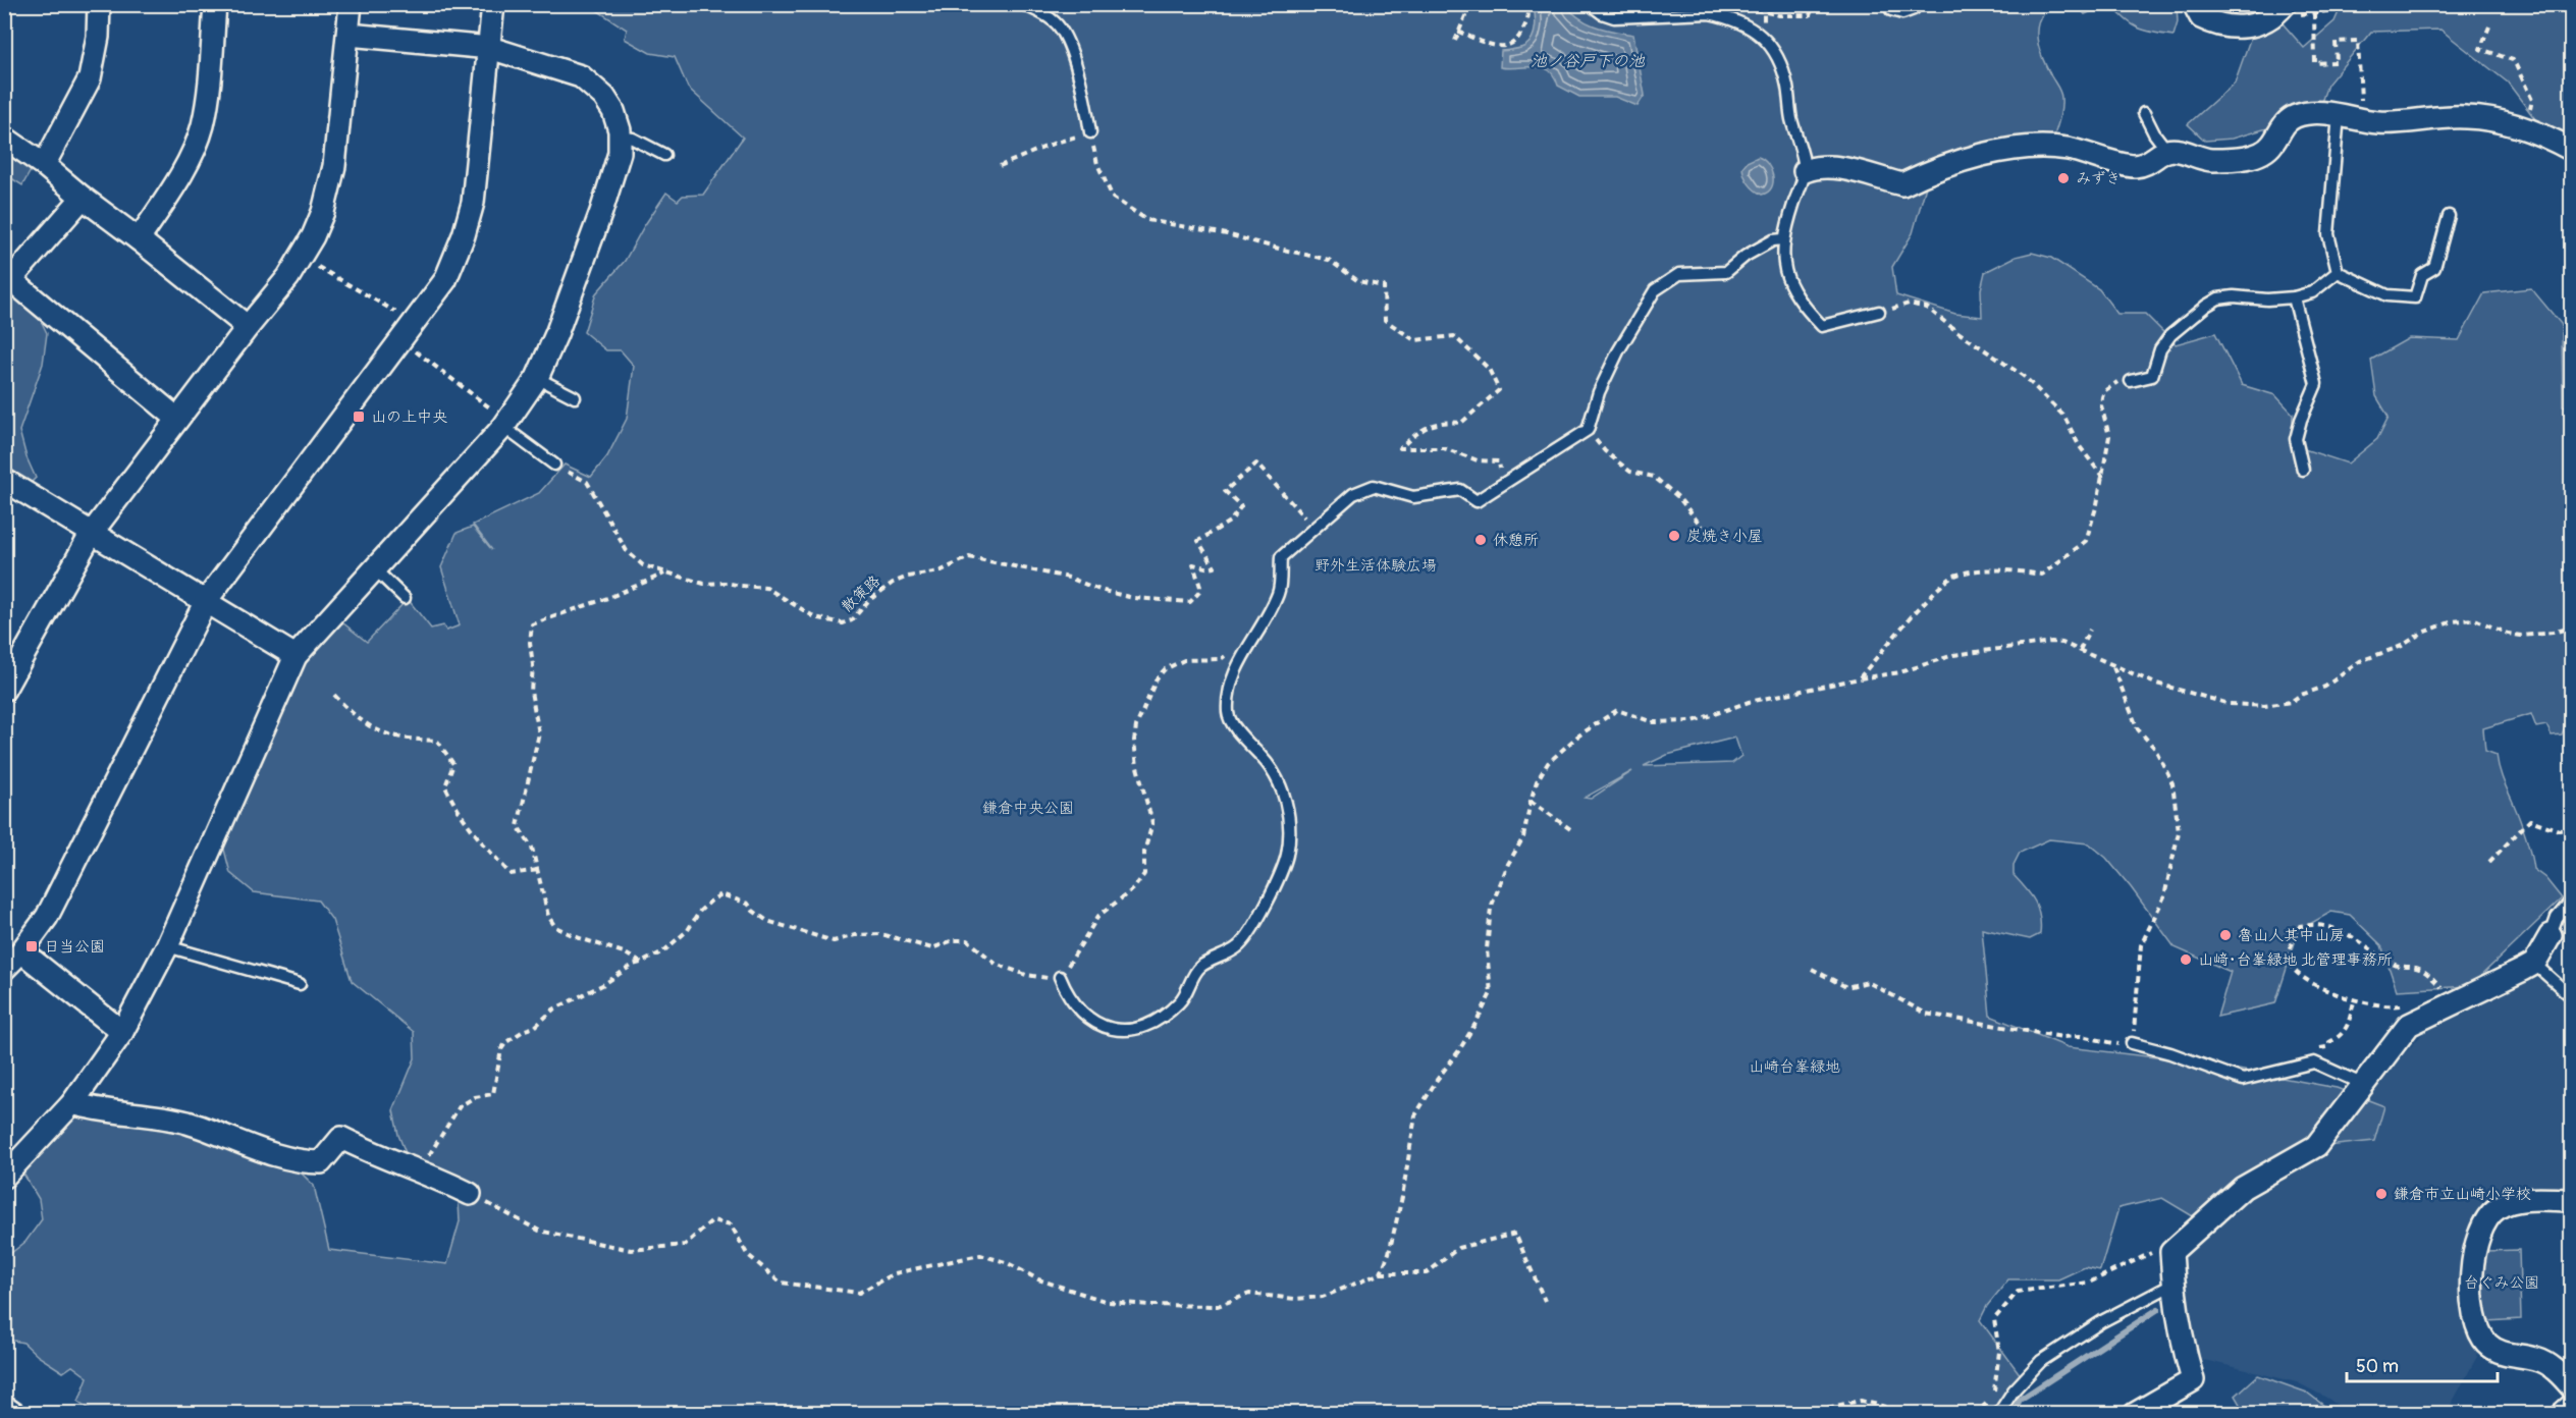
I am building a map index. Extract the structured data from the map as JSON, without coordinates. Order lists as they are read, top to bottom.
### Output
{
  "streets": {
    "path": ["散策路"]
  },
  "water": ["池ノ谷戸下の池"],
  "parks": [
    "野外生活体験広場",
    "鎌倉中央公園",
    "山崎台峯緑地",
    "台ぐみ公園"
  ],
  "places": {
    "other": [
      "みずき",
      "炭焼き小屋",
      "休憩所",
      "魯山人其中山房",
      "山﨑･台峯緑地 北管理事務所",
      "鎌倉市立山崎小学校"
    ],
    "transit": ["山の上中央", "日当公園"]
  },
  "scale_bar": "50 m"
}
